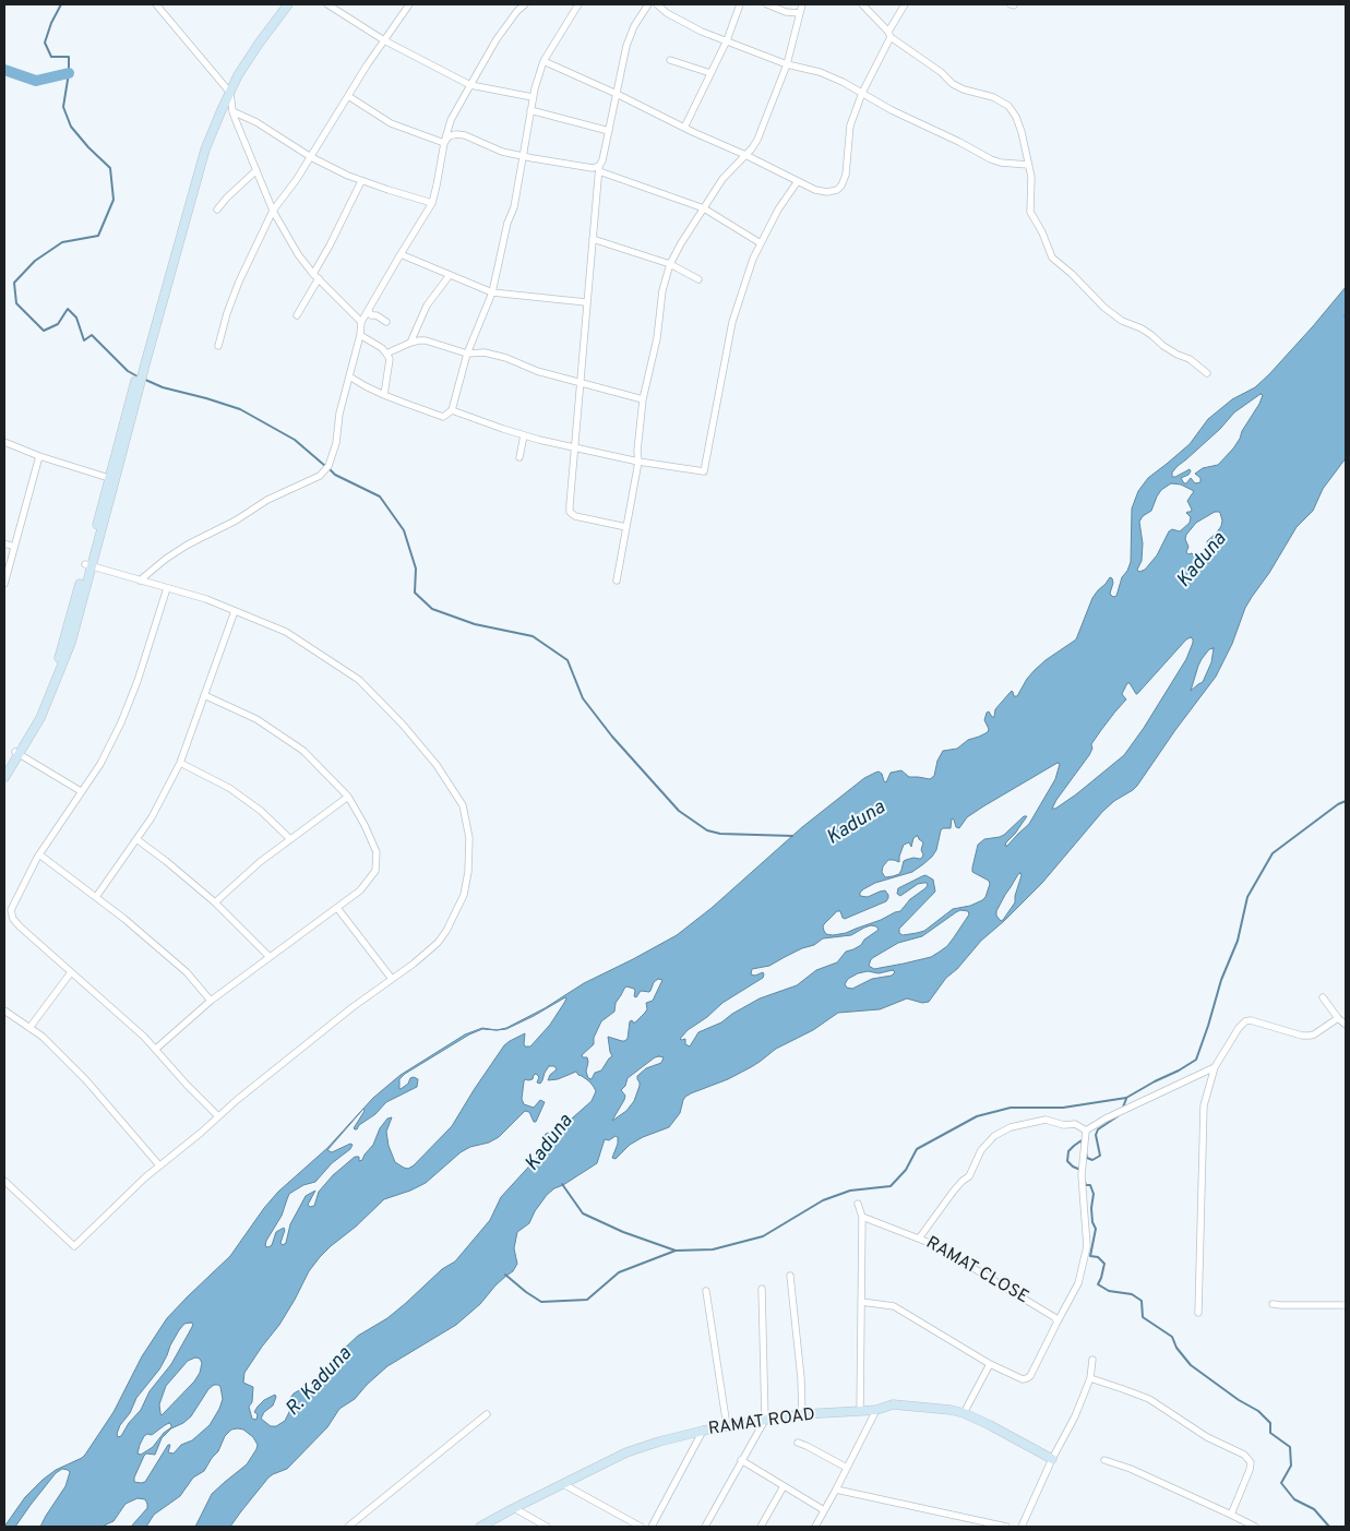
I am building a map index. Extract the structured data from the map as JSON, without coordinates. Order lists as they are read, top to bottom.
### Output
{
  "streets": {
    "main road": ["RAMAT ROAD"],
    "street": ["RAMAT CLOSE"]
  },
  "water": ["Kaduna", "R. Kaduna"]
}
